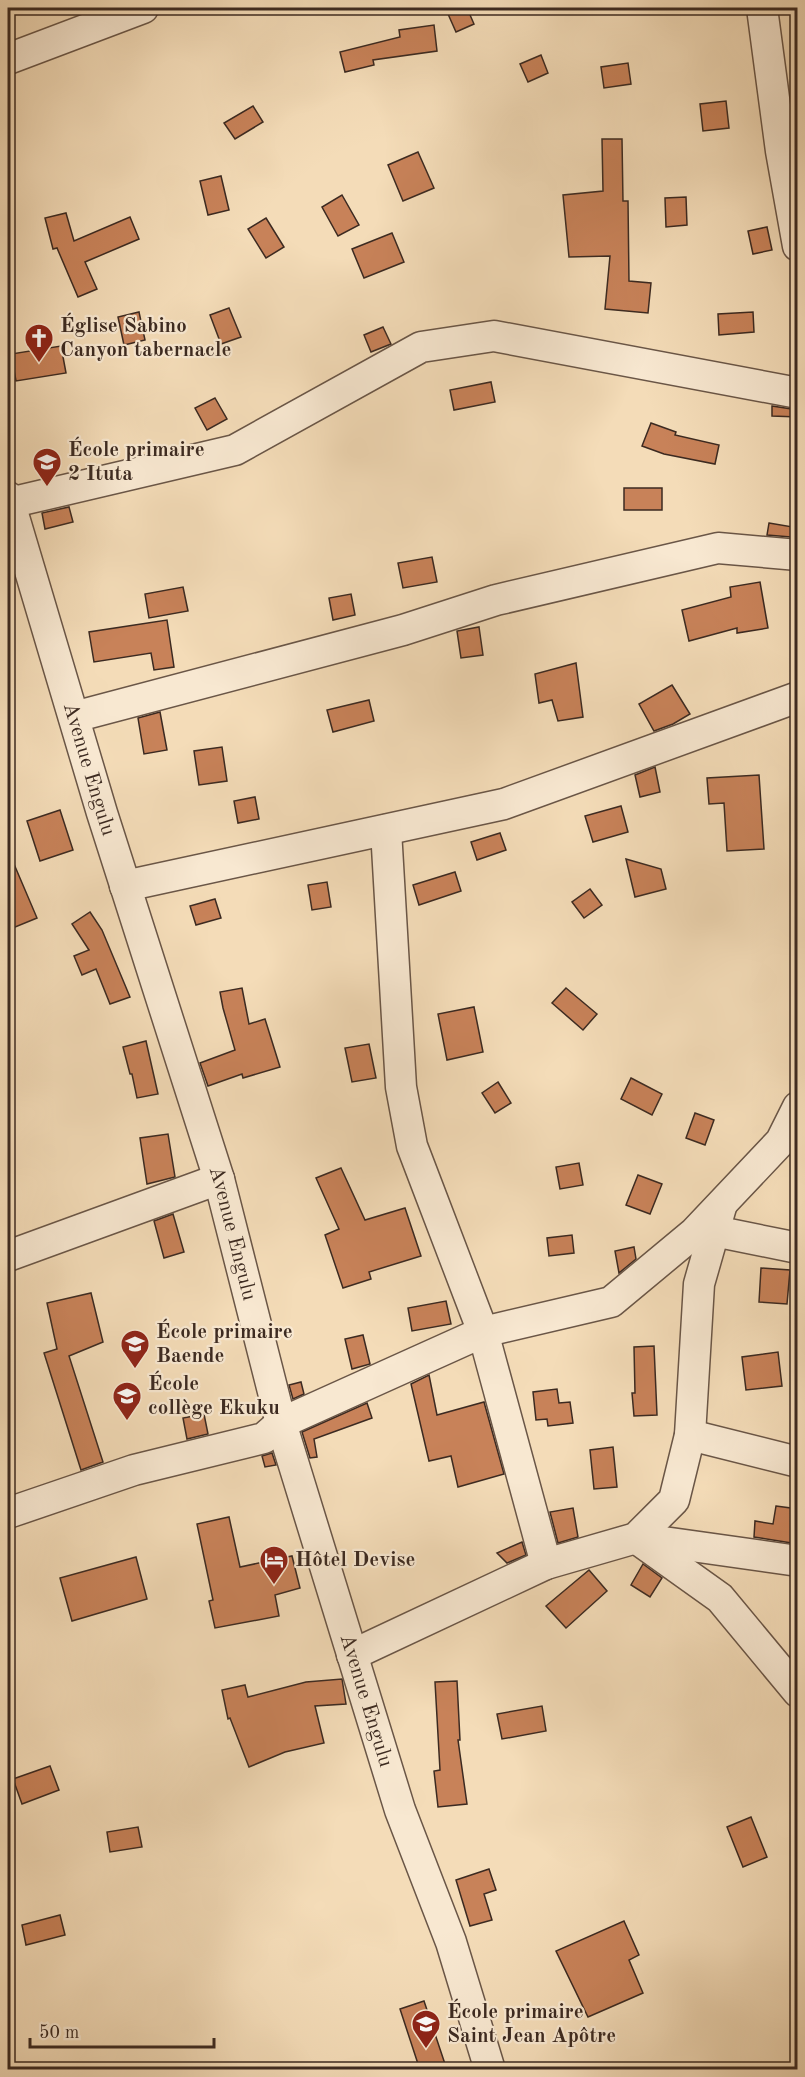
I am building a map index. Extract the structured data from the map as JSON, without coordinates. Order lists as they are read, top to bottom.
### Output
{
  "streets": {
    "street": ["Avenue Engulu"]
  },
  "places": {
    "church": ["Église Sabino Canyon tabernacle"],
    "school or university": [
      "École primaire 2 Ituta",
      "École primaire Baende",
      "École collège Ekuku",
      "École primaire Saint Jean Apôtre"
    ],
    "hotel": ["Hôtel Devise"]
  },
  "scale_bar": "50 m"
}
